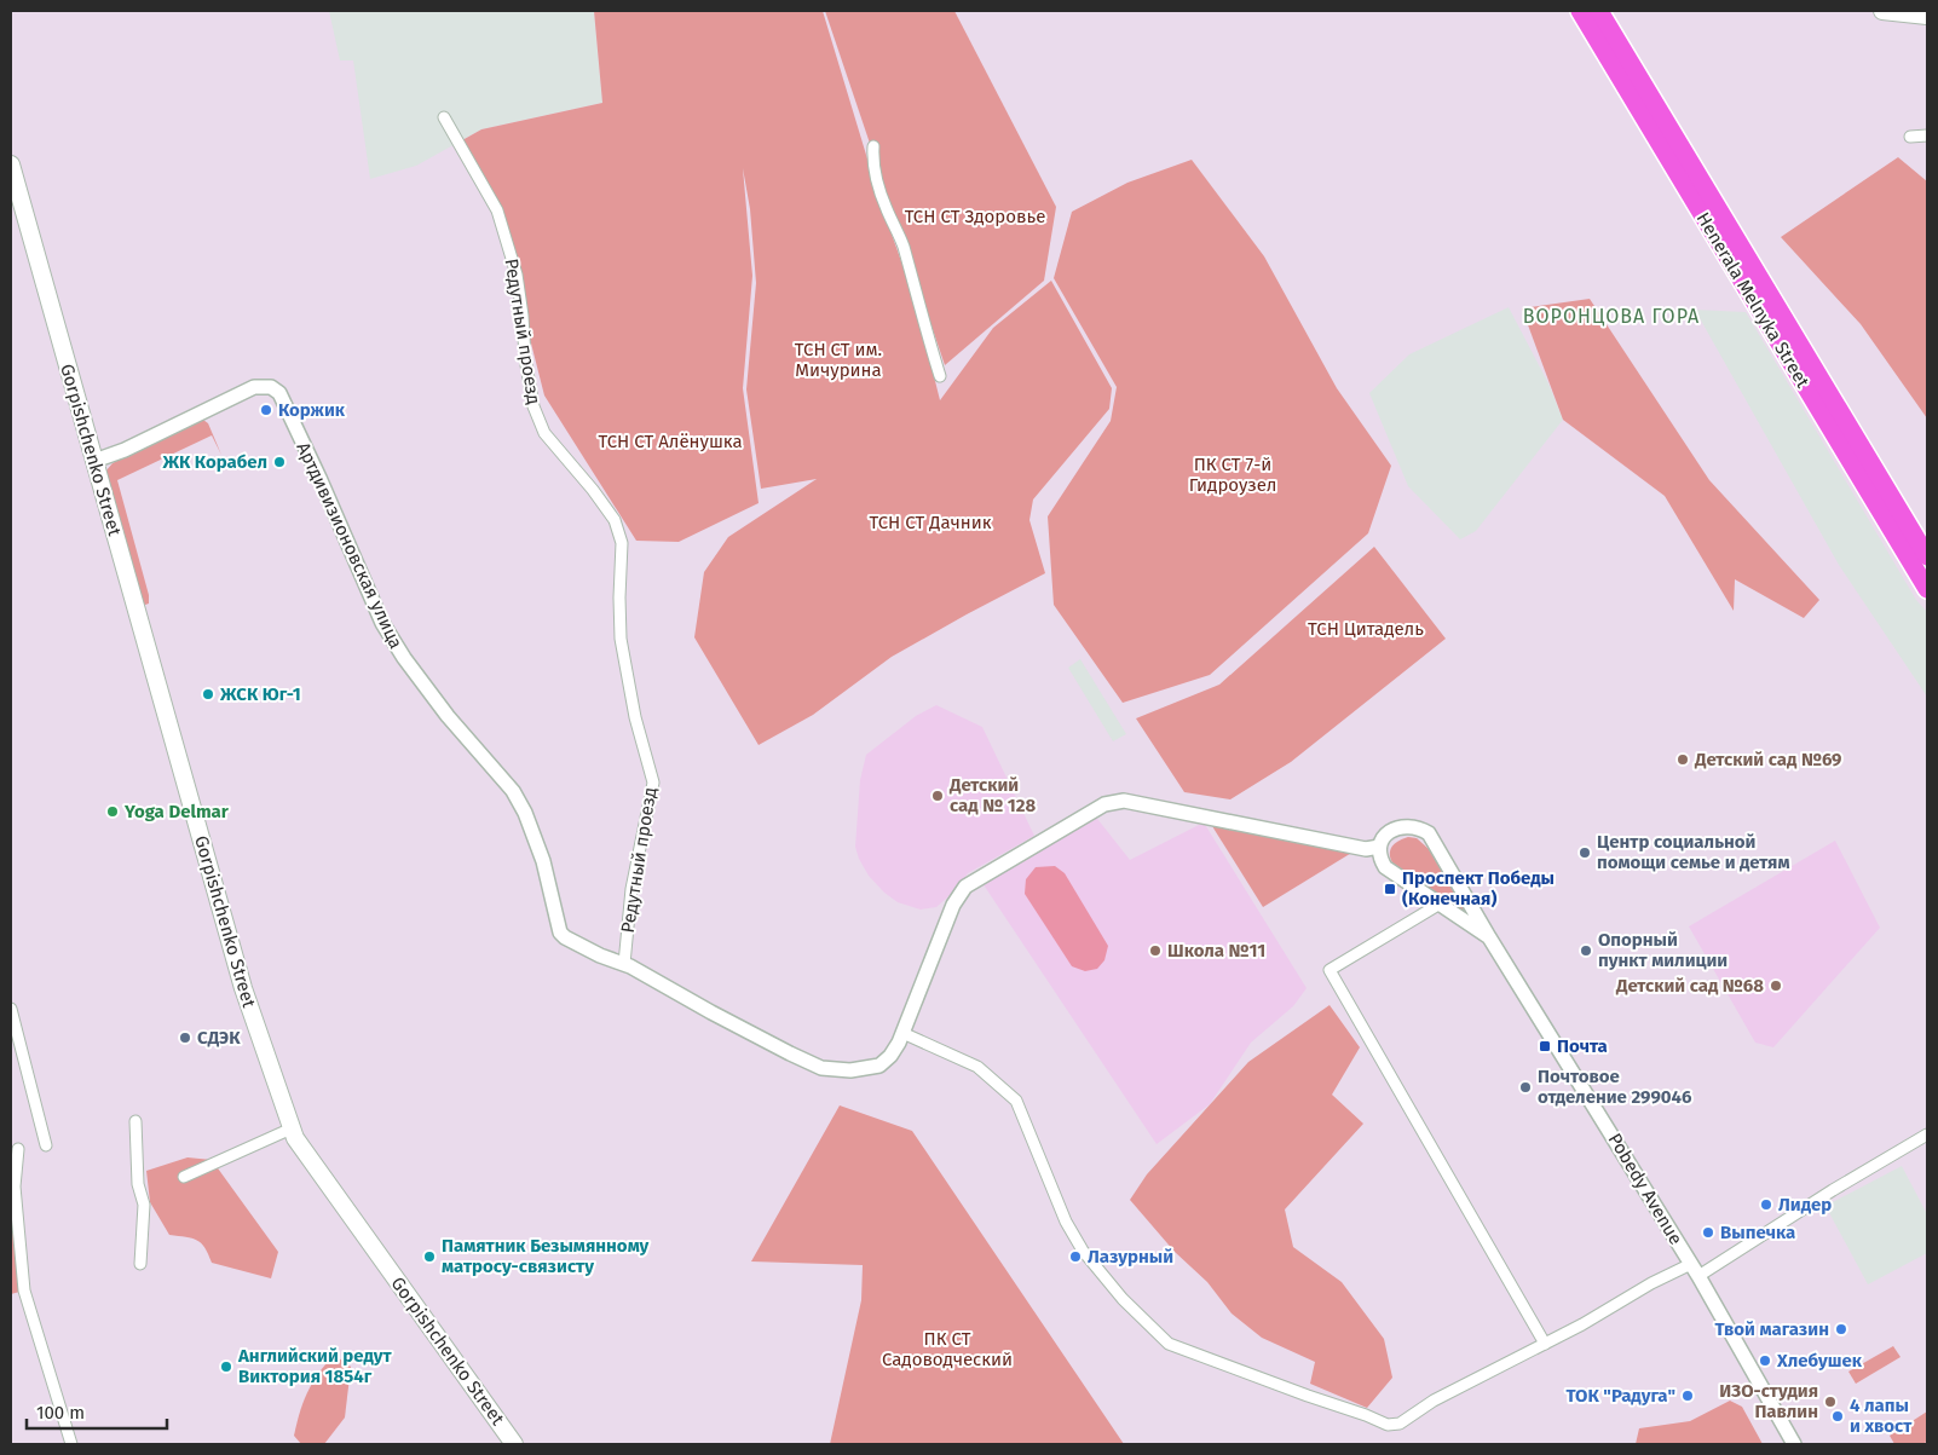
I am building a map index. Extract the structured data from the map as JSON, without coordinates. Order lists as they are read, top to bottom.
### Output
{
  "streets": {
    "main road": ["Henerala Melnyka Street", "Gorpishchenko Street"],
    "street": ["Редутный проезд", "Артдивизионовская улица", "Pobedy Avenue"]
  },
  "crossings": [
    ["Редутный проезд", "Артдивизионовская улица"],
    ["Gorpishchenko Street", "Артдивизионовская улица"]
  ],
  "districts": ["ВОРОНЦОВА ГОРА"],
  "parks": [
    "ТСН СТ Здоровье",
    "ТСН СТ им. Мичурина",
    "ТСН СТ Алёнушка",
    "ПК СТ 7-й Гидроузел",
    "ТСН СТ Дачник",
    "ТСН Цитадель",
    "ПК СТ Садоводческий"
  ],
  "places": {
    "other": [
      "Коржик",
      "ЖК Корабел",
      "ЖСК Юг-1",
      "Детский сад №69",
      "Детский сад № 128",
      "Yoga Delmar",
      "Центр социальной помощи семье и детям",
      "Школа №11",
      "Опорный пункт милиции",
      "Детский сад №68",
      "СДЭК",
      "Почтовое отделение 299046",
      "Лидер",
      "Выпечка",
      "Памятник Безымянному матросу-связисту",
      "Лазурный",
      "Твой магазин",
      "Хлебушек",
      "Английский редут Виктория 1854г",
      "ТОК \"Радуга\"",
      "ИЗО-студия Павлин",
      "4 лапы и хвост"
    ],
    "transit": ["Проспект Победы (Конечная)", "Почта"]
  },
  "scale_bar": "100 m"
}
